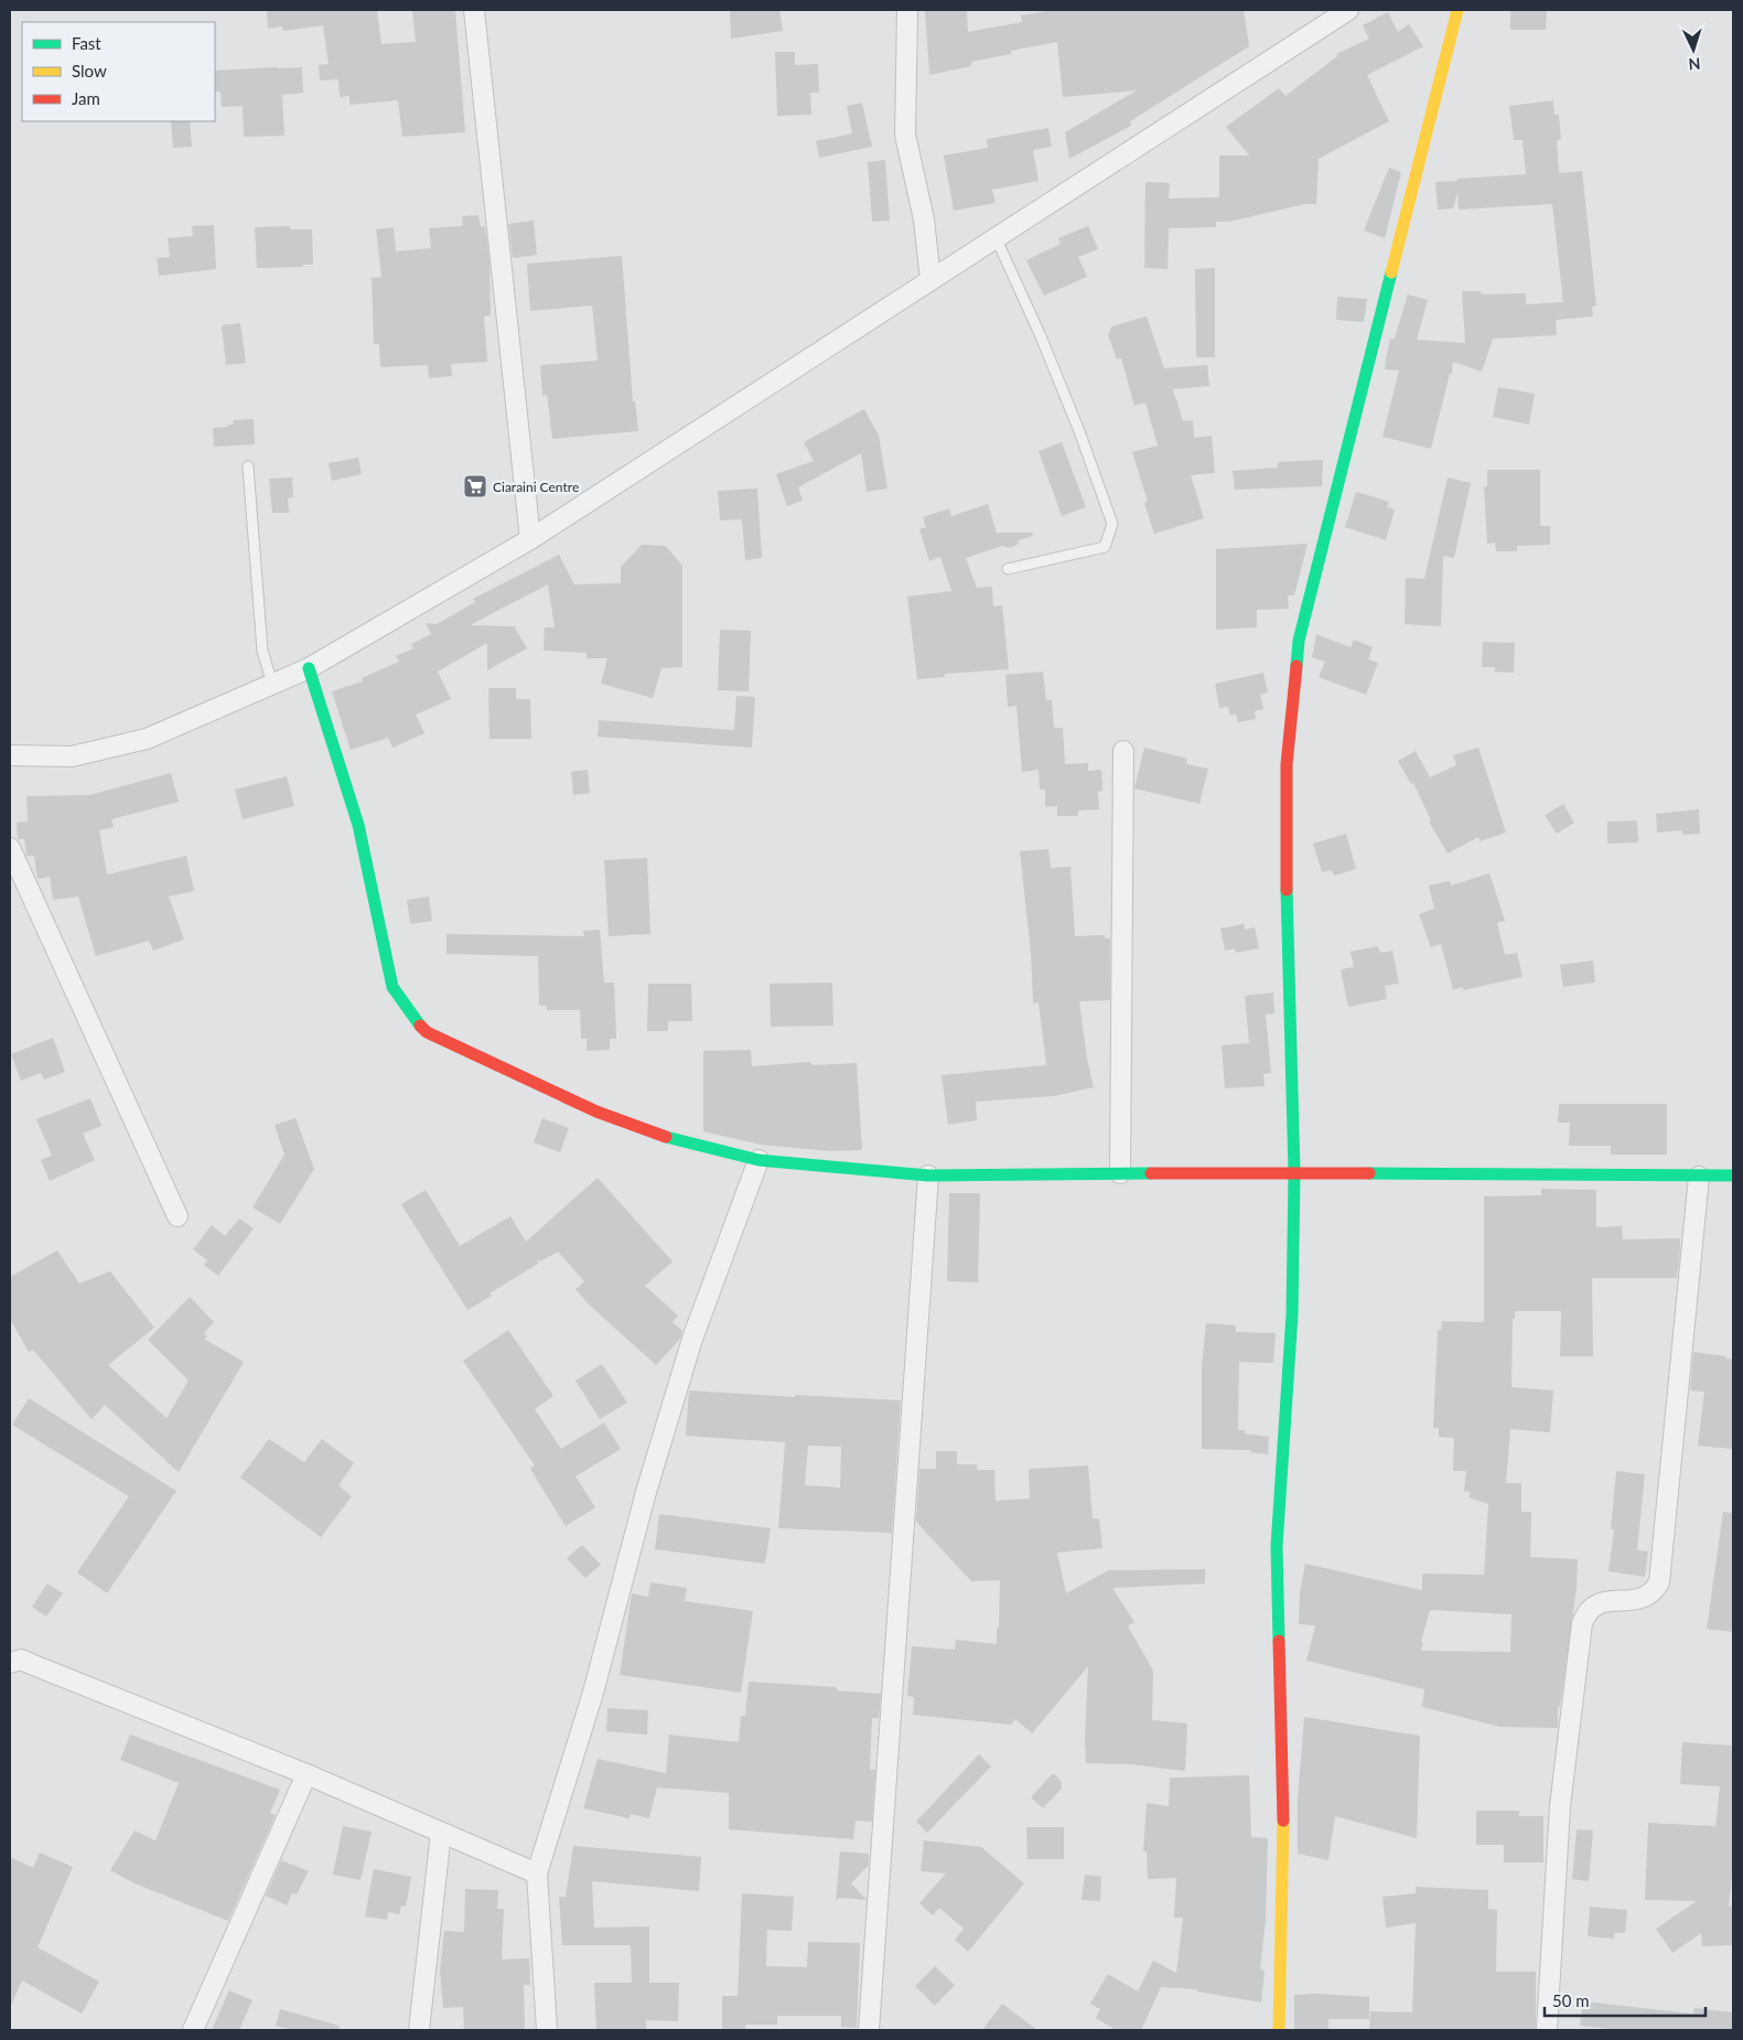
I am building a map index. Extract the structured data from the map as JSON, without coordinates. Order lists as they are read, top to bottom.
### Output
{
  "places": {
    "supermarket": ["Ciaraini Centre"]
  },
  "legend": ["Fast", "Slow", "Jam"],
  "scale_bar": "50 m",
  "north": "bottom"
}
